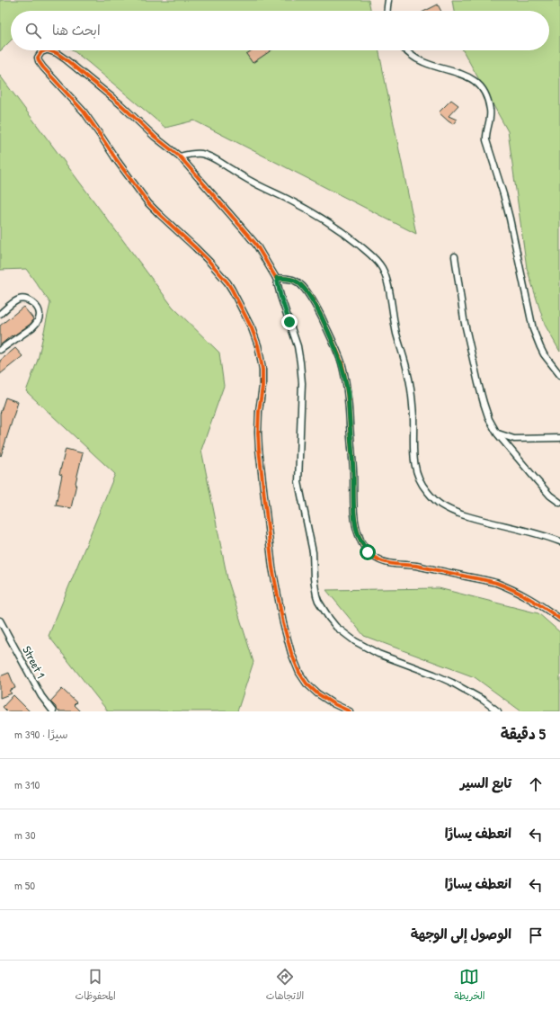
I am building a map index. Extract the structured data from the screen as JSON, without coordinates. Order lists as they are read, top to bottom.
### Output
{
  "streets": {
    "street": ["Street 1"]
  },
  "page": {
    "search": "ابحث هنا",
    "heading": ["5 دقيقة", "سيرًا · 390 m"],
    "list": [
      ["تابع السير", "310 m"],
      ["انعطف يسارًا", "30 m"],
      ["انعطف يسارًا", "50 m"],
      "الوصول إلى الوجهة"
    ],
    "nav": ["الخريطة", "الاتجاهات", "المحفوظات"]
  }
}
